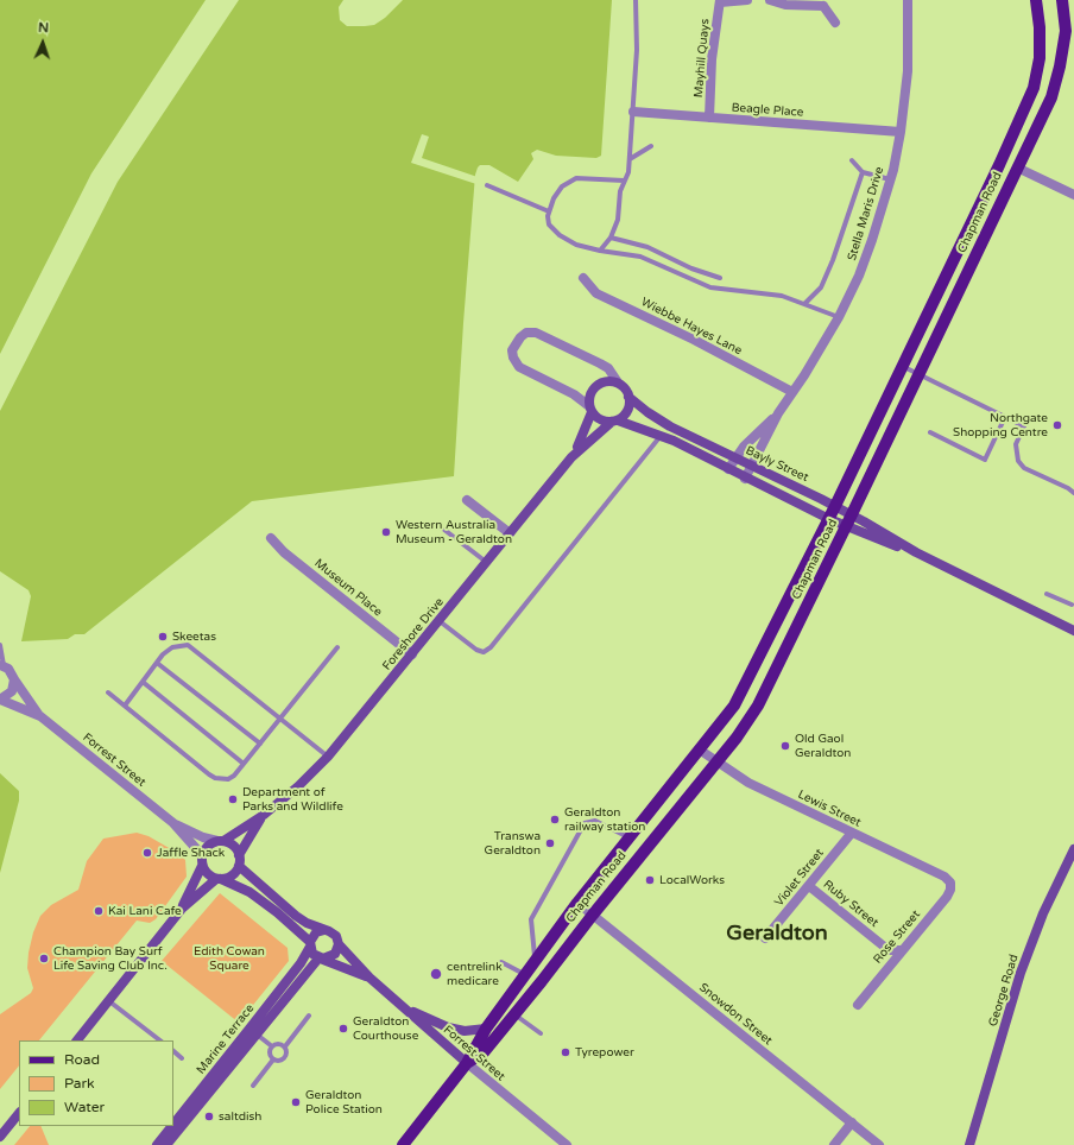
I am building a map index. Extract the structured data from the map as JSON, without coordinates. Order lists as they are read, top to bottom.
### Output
{
  "streets": {
    "main road": ["Chapman Road"],
    "street": [
      "Mayhill Quays",
      "Beagle Place",
      "Stella Maris Drive",
      "Wiebbe Hayes Lane",
      "Bayly Street",
      "Museum Place",
      "Foreshore Drive",
      "Forrest Street",
      "Lewis Street",
      "Violet Street",
      "Ruby Street",
      "Rose Street",
      "George Road",
      "Snowdon Street",
      "Marine Terrace"
    ]
  },
  "crossings": [
    ["Mayhill Quays", "Beagle Place"],
    ["Beagle Place", "Stella Maris Drive"],
    ["Chapman Road", "Bayly Street"],
    ["Chapman Road", "Forrest Street"],
    ["Chapman Road", "Lewis Street"],
    ["Chapman Road", "Snowdon Street"],
    ["Stella Maris Drive", "Wiebbe Hayes Lane"],
    ["Stella Maris Drive", "Bayly Street"],
    ["Bayly Street", "Foreshore Drive"],
    ["Museum Place", "Foreshore Drive"],
    ["Foreshore Drive", "Forrest Street"],
    ["Forrest Street", "Marine Terrace"],
    ["Lewis Street", "Violet Street"],
    ["Lewis Street", "Rose Street"],
    ["Violet Street", "Ruby Street"],
    ["Ruby Street", "Rose Street"]
  ],
  "districts": ["Geraldton"],
  "parks": ["Edith Cowan Square"],
  "places": [
    "Northgate Shopping Centre",
    "Western Australia Museum - Geraldton",
    "Skeetas",
    "Old Gaol Geraldton",
    "Department of Parks and Wildlife",
    "Geraldton railway station",
    "Transwa Geraldton",
    "Jaffle Shack",
    "LocalWorks",
    "Kai Lani Cafe",
    "Champion Bay Surf Life Saving Club Inc.",
    "centrelink medicare",
    "Geraldton Courthouse",
    "Tyrepower",
    "Geraldton Police Station",
    "saltdish"
  ],
  "legend": ["Road", "Park", "Water"],
  "north": "top"
}
